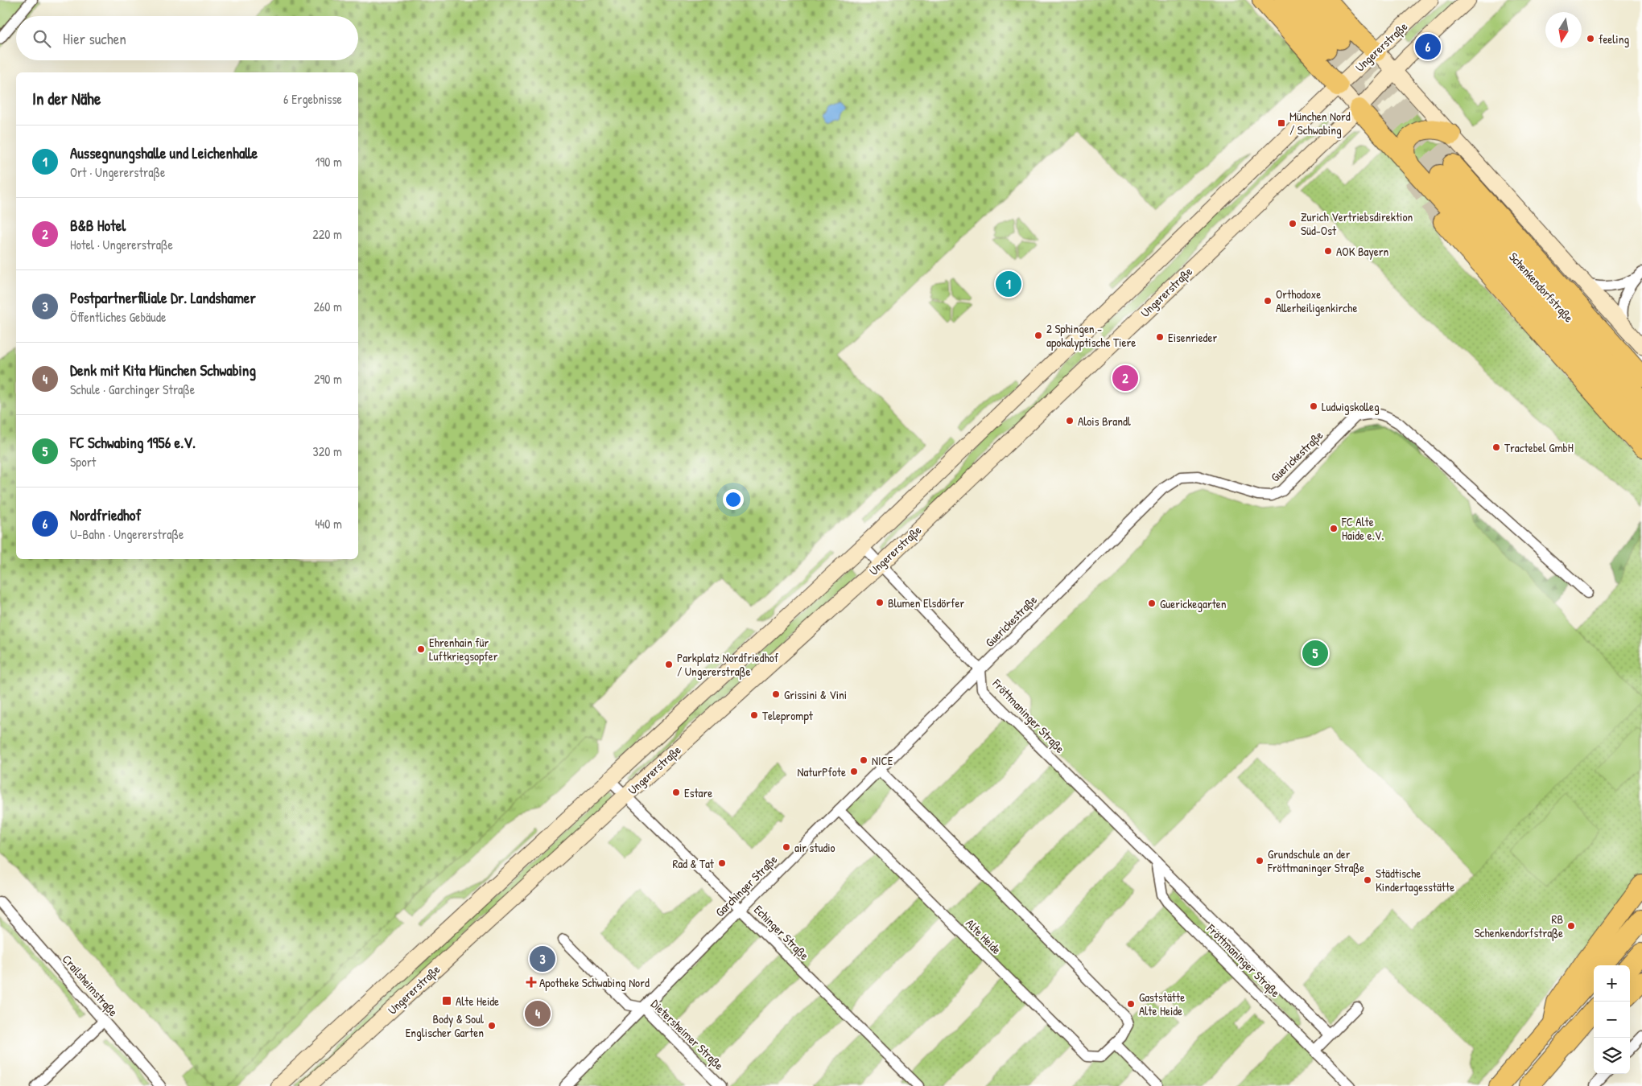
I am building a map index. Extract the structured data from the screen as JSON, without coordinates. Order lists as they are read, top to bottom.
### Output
{
  "streets": {
    "highway": ["Schenkendorfstraße"],
    "main road": ["Ungererstraße"],
    "street": [
      "Guerickestraße",
      "Fröttmaninger Straße",
      "Garchinger Straße",
      "Echinger Straße",
      "Alte Heide",
      "Crailsheimstraße",
      "Dietersheimer Straße"
    ]
  },
  "crossings": [
    ["Ungererstraße", "Echinger Straße"],
    ["Guerickestraße", "Fröttmaninger Straße"],
    ["Guerickestraße", "Garchinger Straße"],
    ["Fröttmaninger Straße", "Garchinger Straße"],
    ["Garchinger Straße", "Echinger Straße"],
    ["Garchinger Straße", "Alte Heide"],
    ["Garchinger Straße", "Dietersheimer Straße"]
  ],
  "places": {
    "other": [
      "feeling",
      "Zurich Vertriebsdirektion Süd-Ost",
      "AOK Bayern",
      "Orthodoxe Allerheiligenkirche",
      "2 Sphingen - apokalyptische Tiere",
      "Eisenrieder",
      "Ludwigskolleg",
      "Alois Brandl",
      "Tractebel GmbH",
      "FC Alte Haide e.V.",
      "Blumen Elsdörfer",
      "Guerickegarten",
      "Ehrenhain für Luftkriegsopfer",
      "Parkplatz Nordfriedhof / Ungererstraße",
      "Grissini & Vini",
      "Teleprompt",
      "NICE",
      "NaturPfote",
      "Estare",
      "air studio",
      "Grundschule an der Fröttmaninger Straße",
      "Rad & Tat",
      "Städtische Kindertagesstätte",
      "RB Schenkendorfstraße",
      "Gaststätte Alte Heide",
      "Body & Soul Englischer Garten"
    ],
    "transit": ["München Nord / Schwabing", "Alte Heide"],
    "health": ["Apotheke Schwabing Nord"]
  },
  "north": "bottom",
  "page": {
    "search": "Hier suchen",
    "pins": [
      "6",
      "1",
      "2",
      "5",
      "3",
      "4"
    ],
    "heading": ["In der Nähe", "6 Ergebnisse"],
    "list": [
      {
        "mark": "1",
        "name": "Aussegnungshalle und Leichenhalle",
        "note": "Ort · Ungererstraße",
        "value": "190 m"
      },
      {
        "mark": "2",
        "name": "B&B Hotel",
        "note": "Hotel · Ungererstraße",
        "value": "220 m"
      },
      {
        "mark": "3",
        "name": "Postpartnerfiliale Dr. Landshamer",
        "note": "Öffentliches Gebäude",
        "value": "260 m"
      },
      {
        "mark": "4",
        "name": "Denk mit Kita München Schwabing",
        "note": "Schule · Garchinger Straße",
        "value": "290 m"
      },
      {
        "mark": "5",
        "name": "FC Schwabing 1956 e.V.",
        "note": "Sport",
        "value": "320 m"
      },
      {
        "mark": "6",
        "name": "Nordfriedhof",
        "note": "U-Bahn · Ungererstraße",
        "value": "440 m"
      }
    ],
    "map_buttons": ["+", "−"]
  }
}
